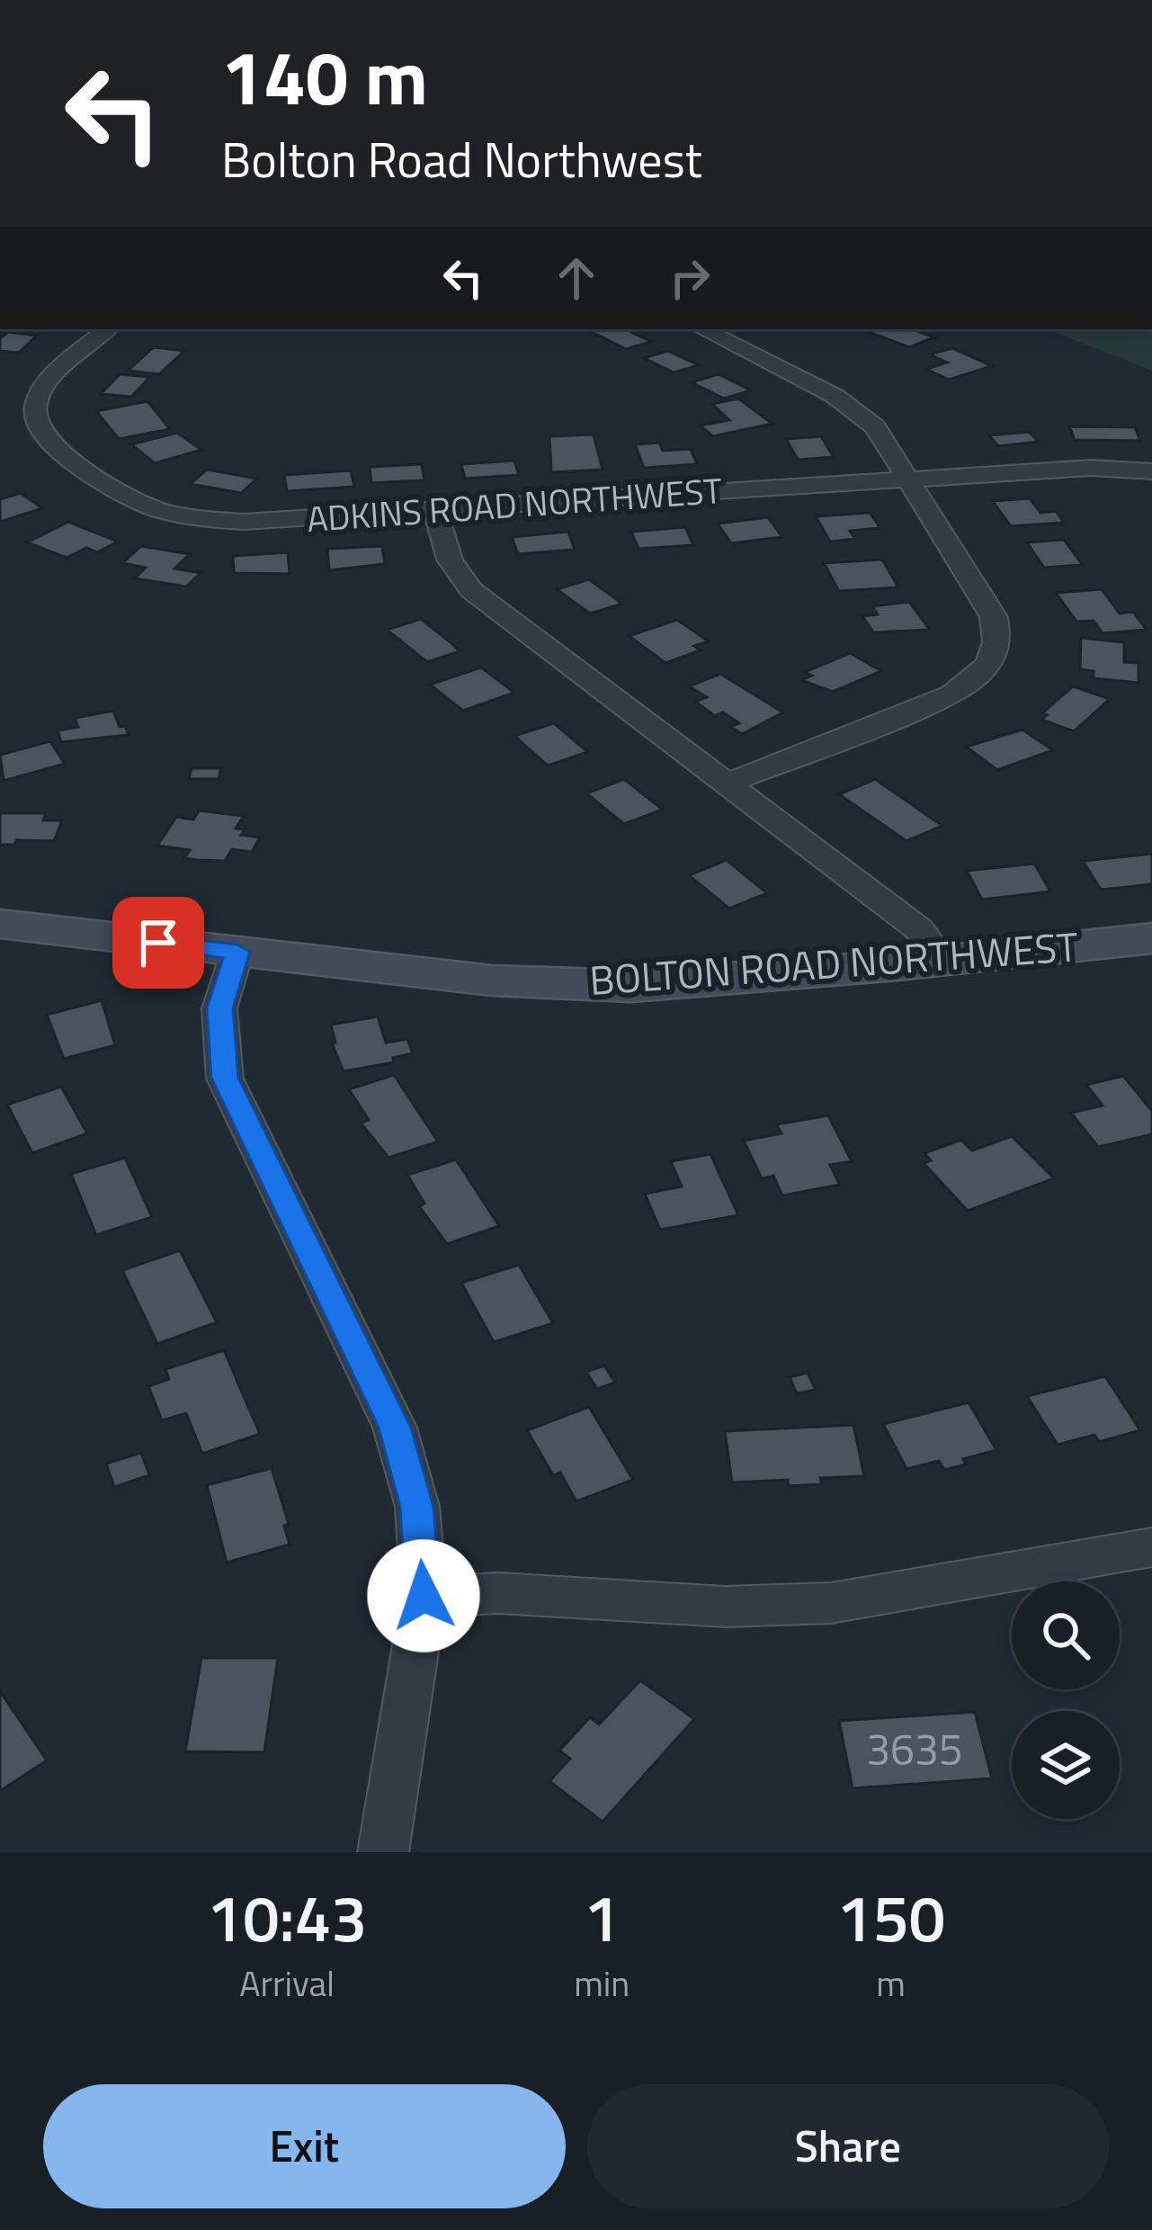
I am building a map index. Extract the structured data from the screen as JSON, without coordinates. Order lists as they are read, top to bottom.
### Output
{
  "streets": {
    "street": ["ADKINS ROAD NORTHWEST", "BOLTON ROAD NORTHWEST"]
  },
  "house_numbers": ["3635"],
  "page": {
    "turn": ["140 m", "Bolton Road Northwest"],
    "eta": [
      "10:43",
      "Arrival",
      "1",
      "min",
      "150",
      "m"
    ],
    "buttons": ["Exit", "Share"]
  }
}
